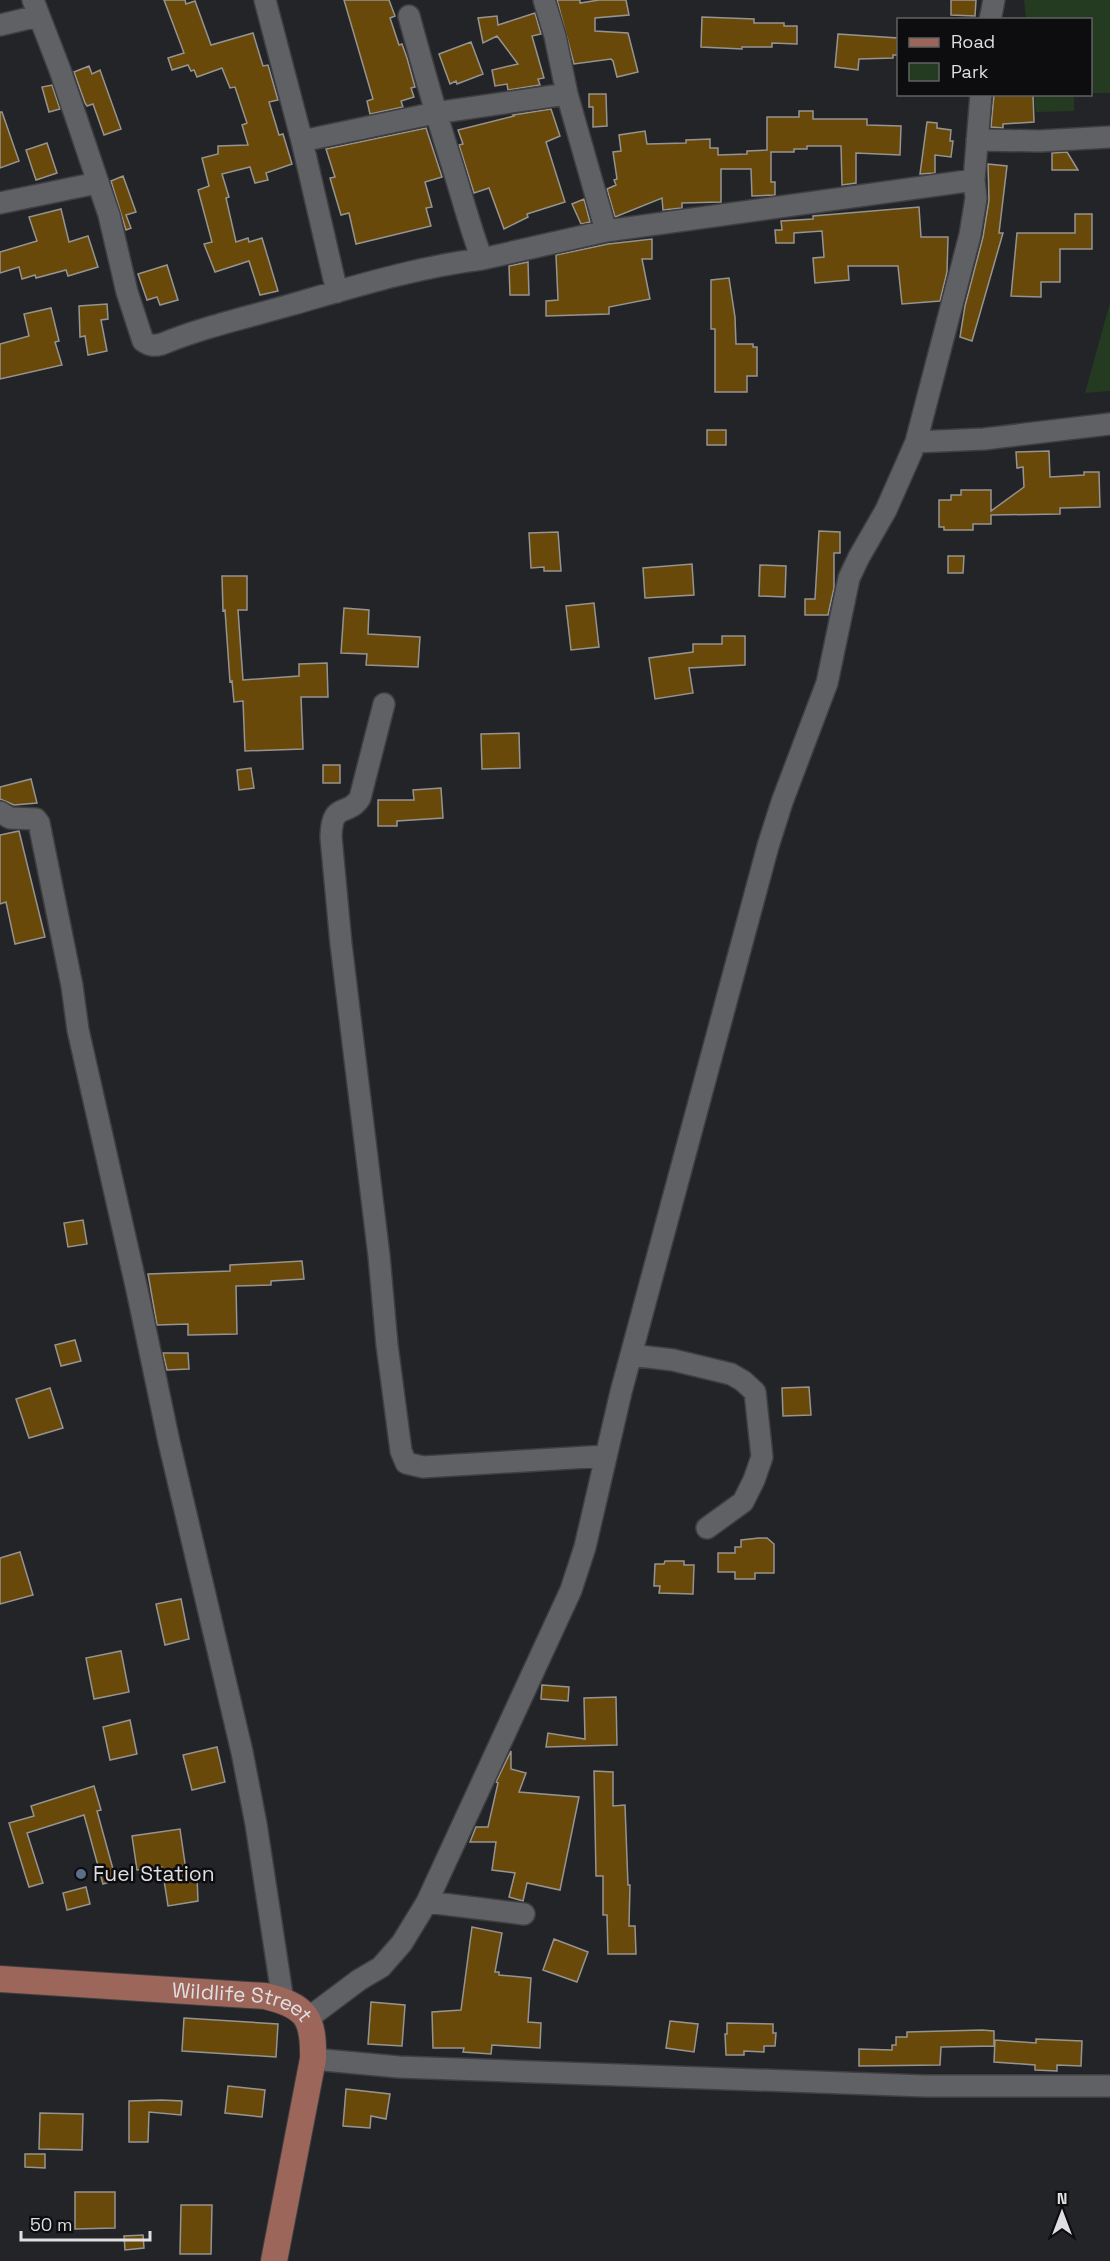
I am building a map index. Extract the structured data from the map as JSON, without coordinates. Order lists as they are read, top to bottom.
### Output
{
  "streets": {
    "main road": ["Wildlife Street"]
  },
  "places": ["Fuel Station"],
  "legend": ["Road", "Park"],
  "scale_bar": "50 m",
  "north": "top"
}
